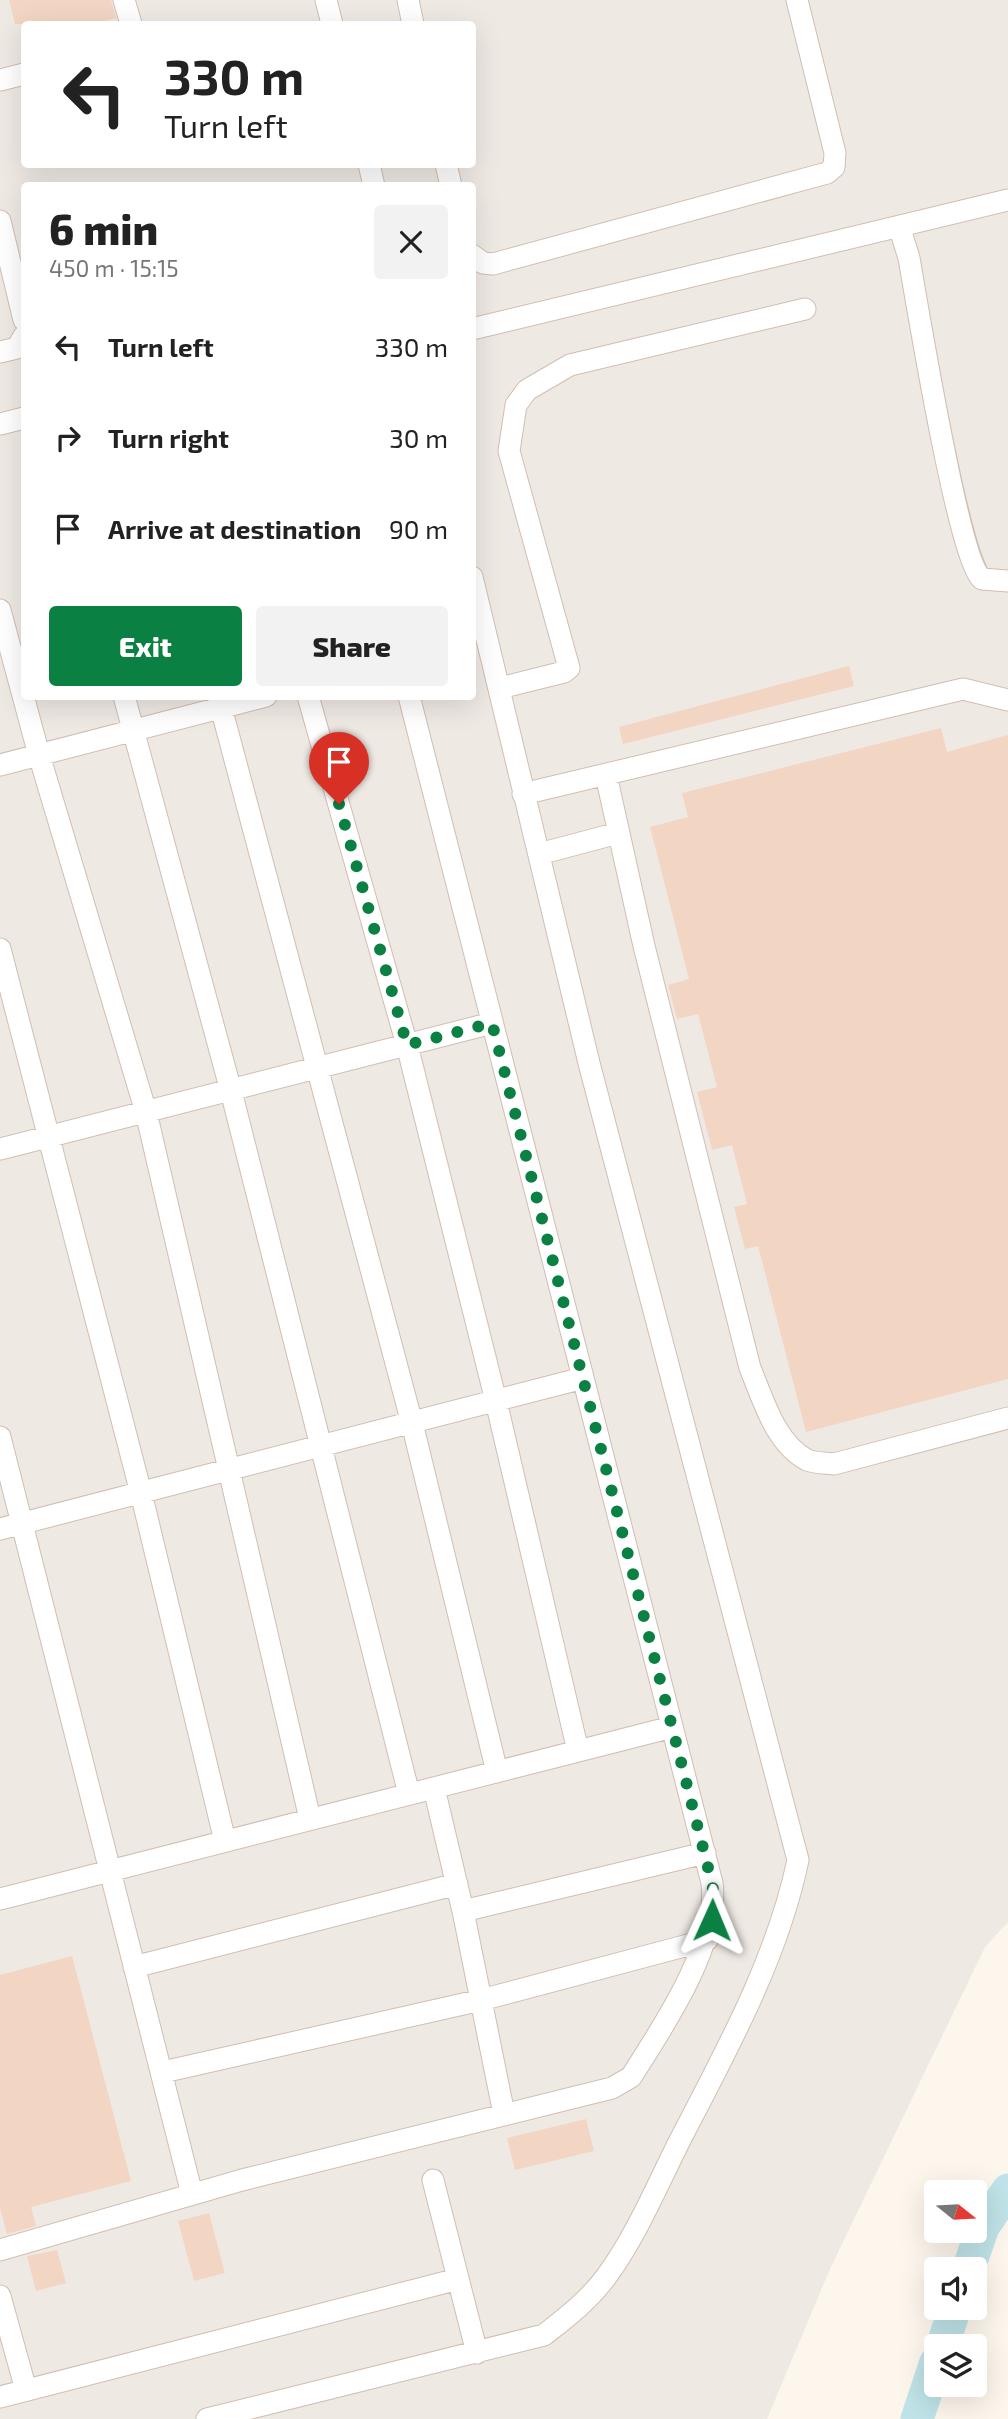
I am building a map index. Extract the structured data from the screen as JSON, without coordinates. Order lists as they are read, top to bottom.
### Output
{
  "north": "right",
  "page": {
    "turn": ["330 m", "Turn left"],
    "heading": ["6 min", "450 m · 15:15"],
    "list": [
      {
        "name": "Turn left",
        "value": "330 m"
      },
      {
        "name": "Turn right",
        "value": "30 m"
      },
      {
        "name": "Arrive at destination",
        "value": "90 m"
      }
    ],
    "buttons": ["Exit", "Share"]
  }
}
